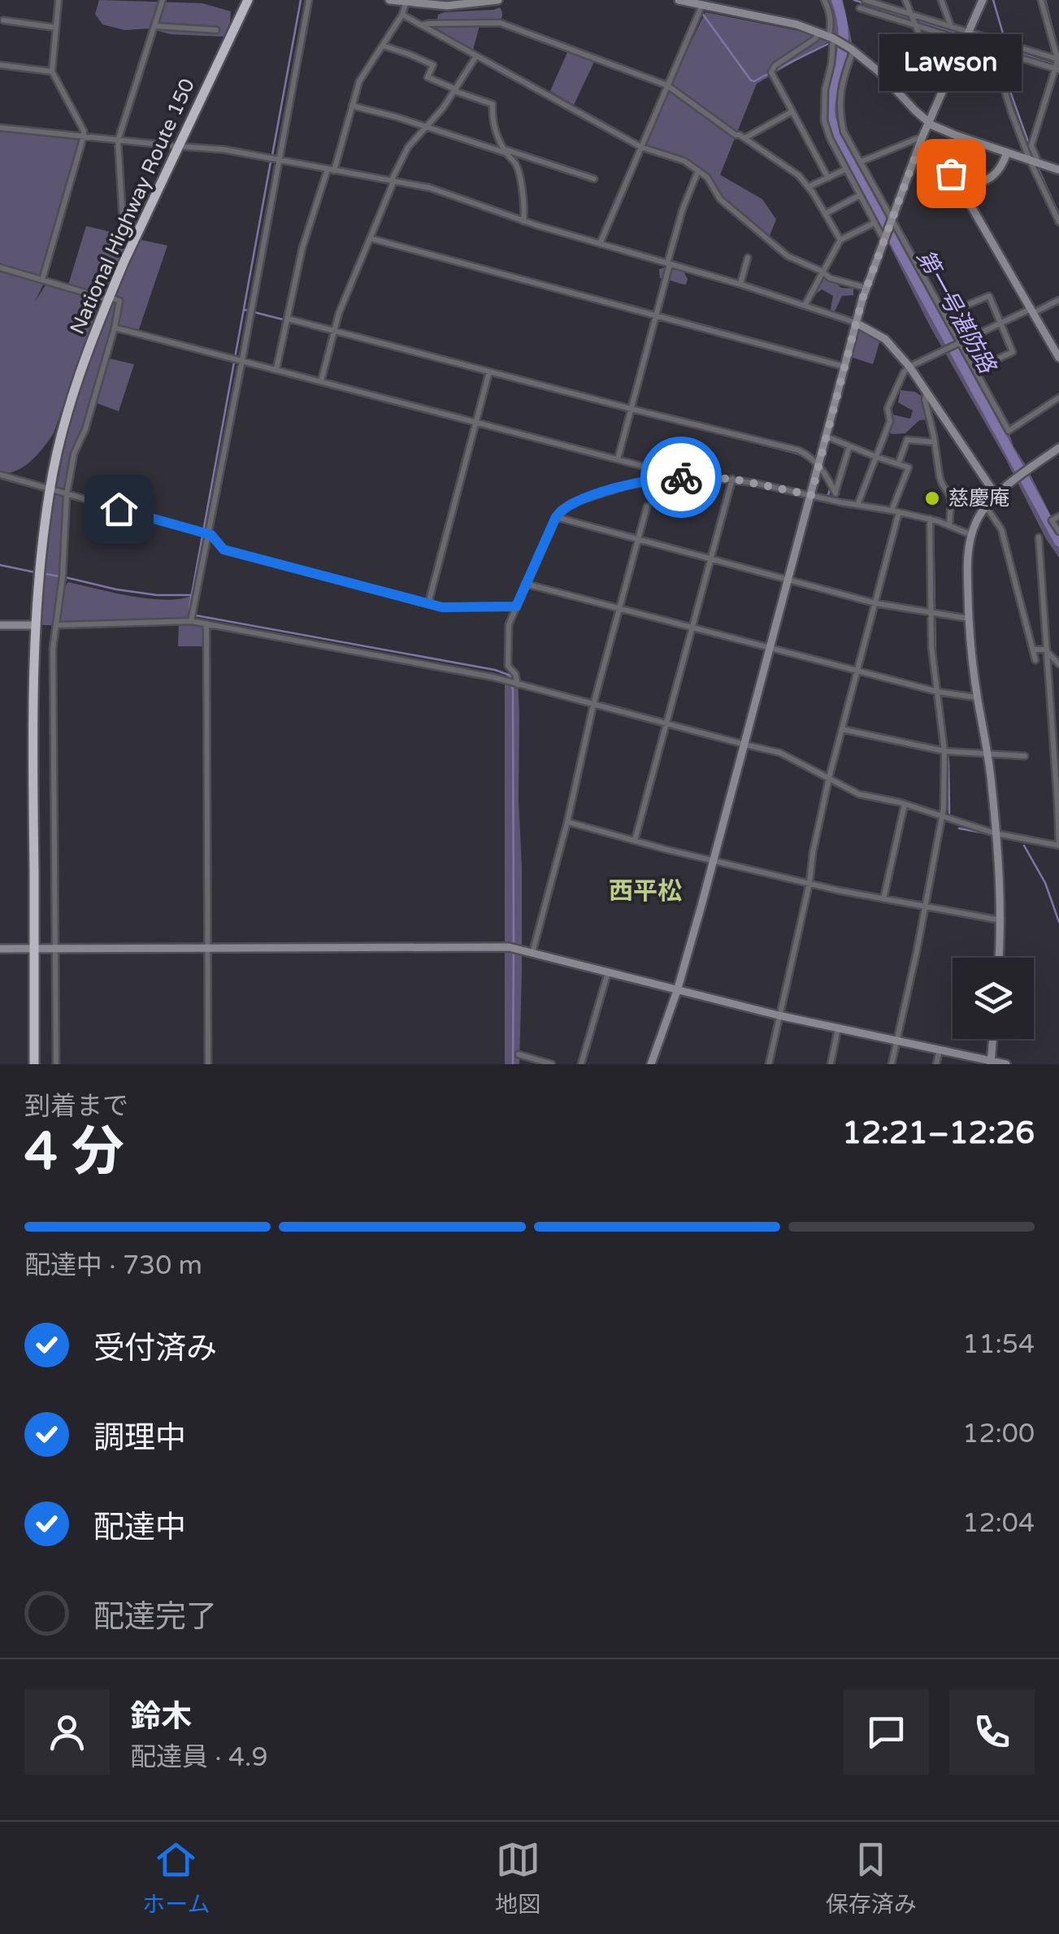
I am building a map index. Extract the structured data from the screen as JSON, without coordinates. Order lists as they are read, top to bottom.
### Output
{
  "streets": {
    "highway": ["National Highway Route 150"]
  },
  "districts": ["西平松"],
  "water": ["第一号湛防路"],
  "places": ["Lawson", "慈慶庵"],
  "page": {
    "bubble": "Lawson",
    "heading": ["4 分", "到着まで", "12:21–12:26"],
    "panel": ["鈴木", "配達員 · 4.9"],
    "bar": "配達中 · 730 m",
    "list": [
      ["受付済み", "11:54"],
      ["調理中", "12:00"],
      ["配達中", "12:04"],
      "配達完了"
    ],
    "tabs": ["ホーム", "地図", "保存済み"]
  }
}
